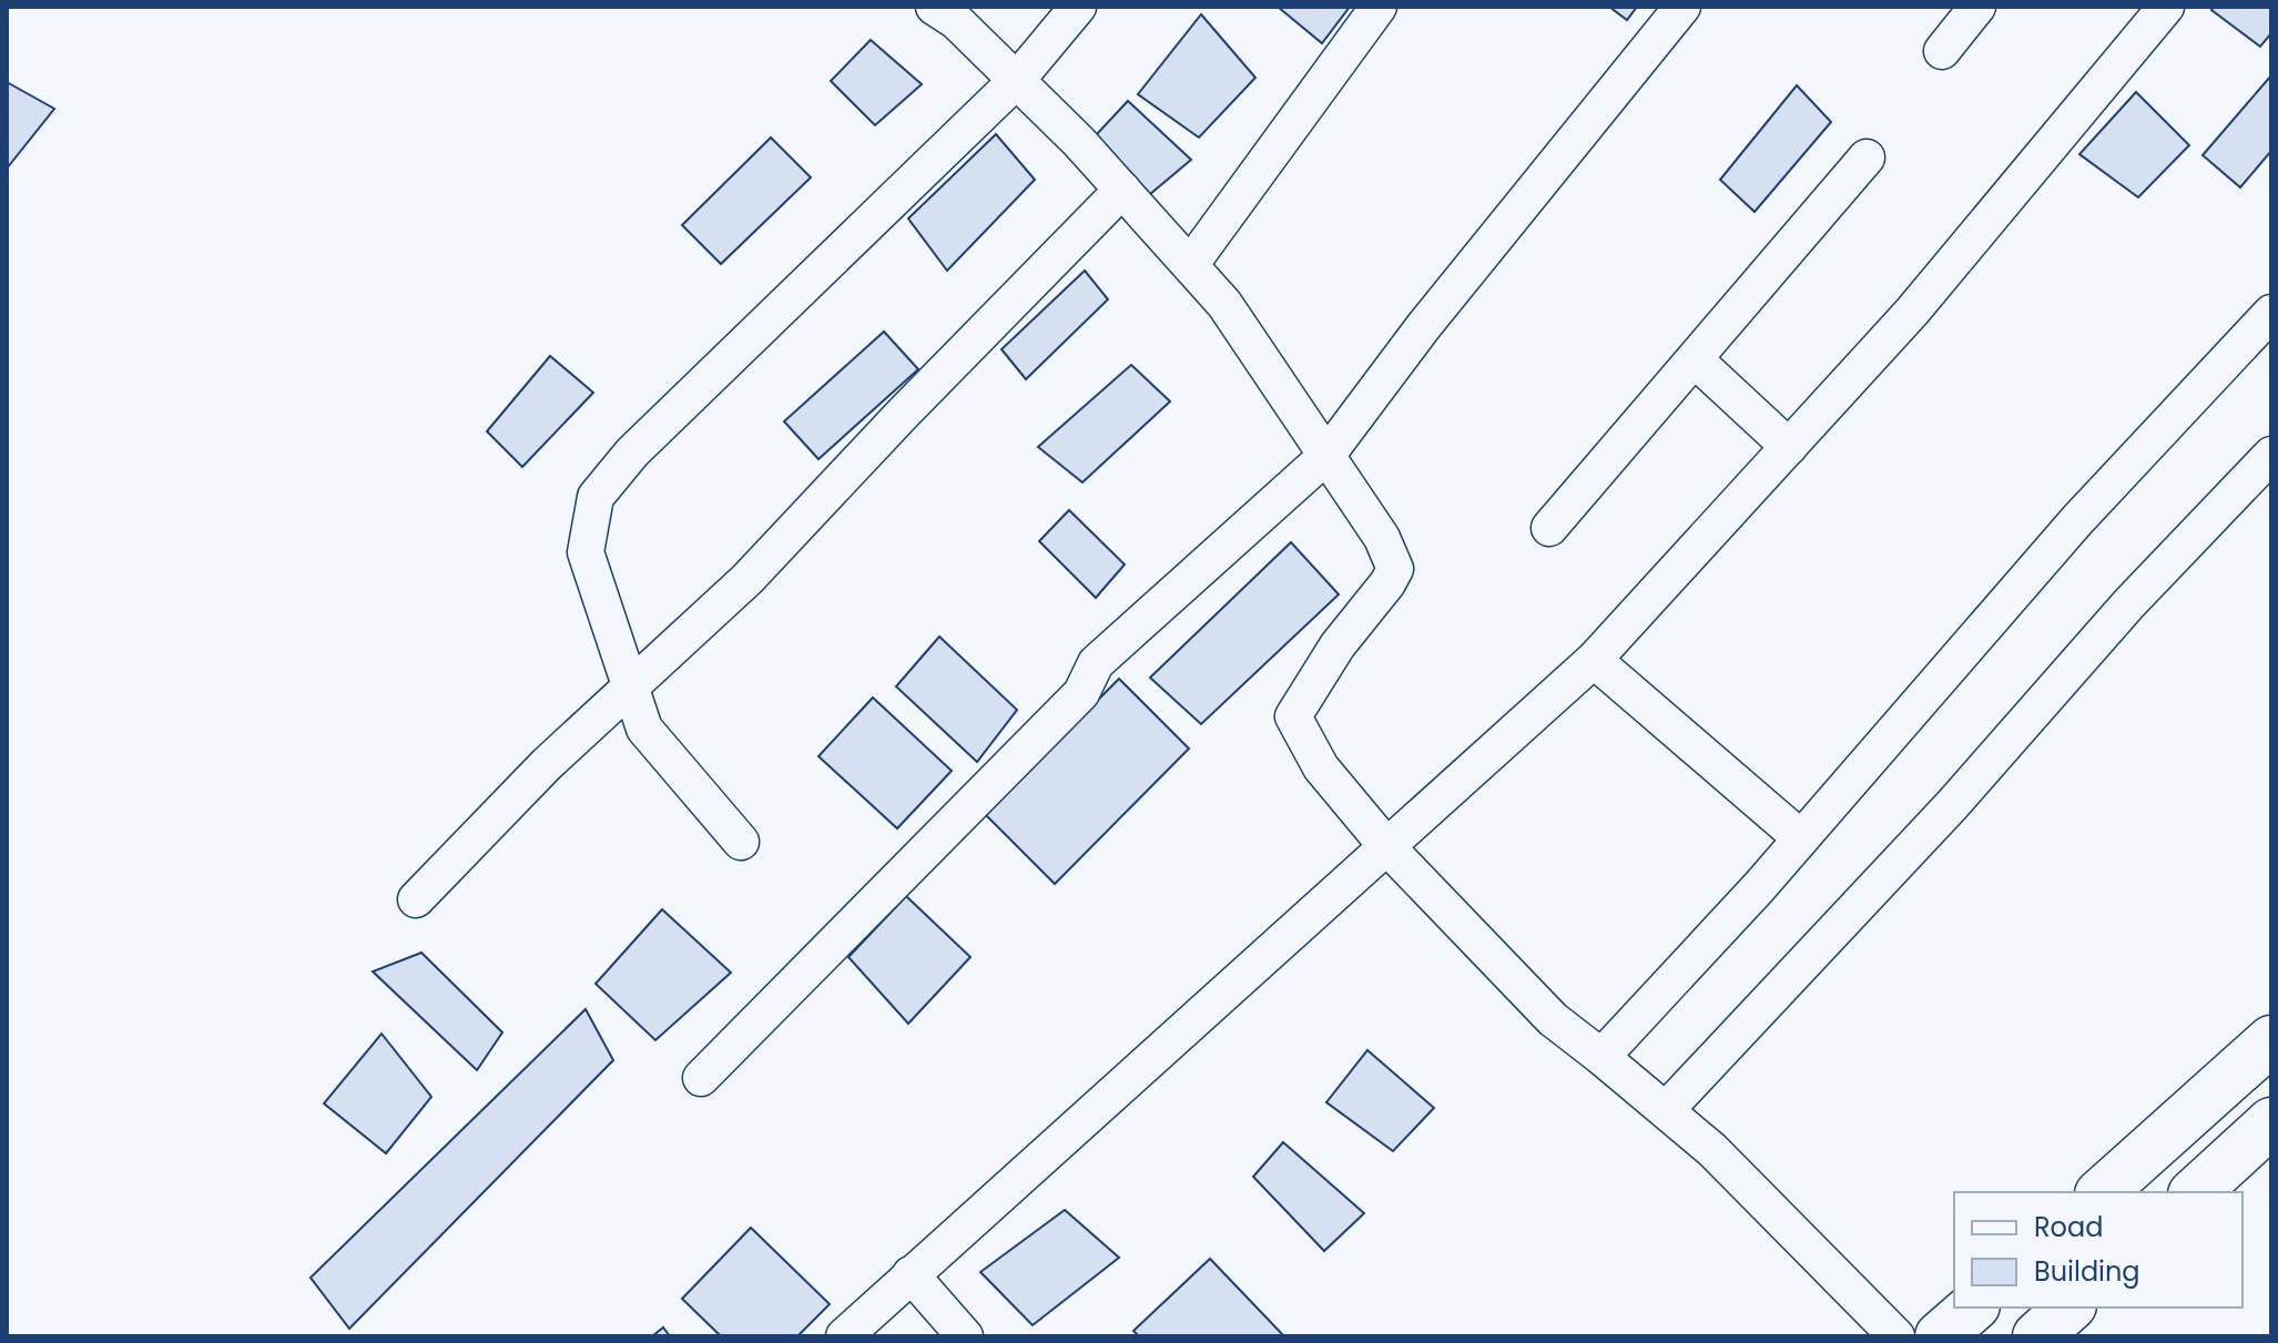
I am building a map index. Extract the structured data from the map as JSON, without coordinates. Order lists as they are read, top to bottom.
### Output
{
  "legend": ["Road", "Building"]
}
